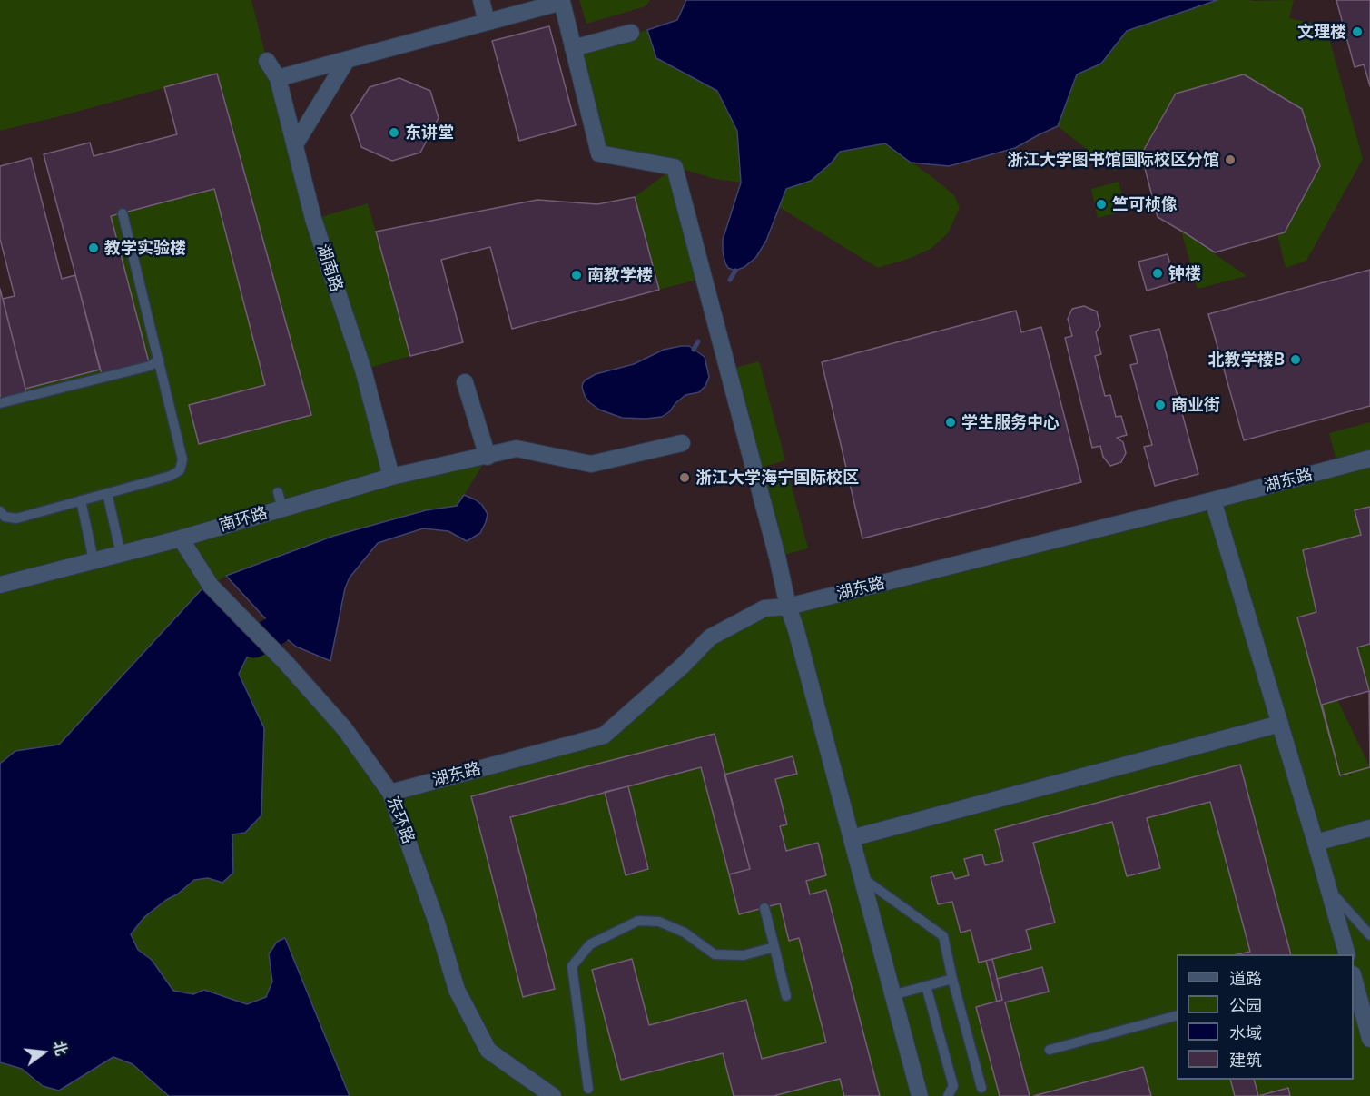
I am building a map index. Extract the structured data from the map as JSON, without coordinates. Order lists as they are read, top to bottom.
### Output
{
  "streets": {
    "street": [
      "湖南路",
      "湖东路",
      "南环路",
      "东环路"
    ]
  },
  "crossings": [
    ["湖南路", "南环路"],
    ["湖东路", "东环路"],
    ["南环路", "东环路"]
  ],
  "places": [
    "文理楼",
    "东讲堂",
    "浙江大学图书馆国际校区分馆",
    "竺可桢像",
    "教学实验楼",
    "钟楼",
    "南教学楼",
    "北教学楼B",
    "商业街",
    "学生服务中心",
    "浙江大学海宁国际校区"
  ],
  "legend": [
    "道路",
    "公园",
    "水域",
    "建筑"
  ],
  "north": "right"
}
